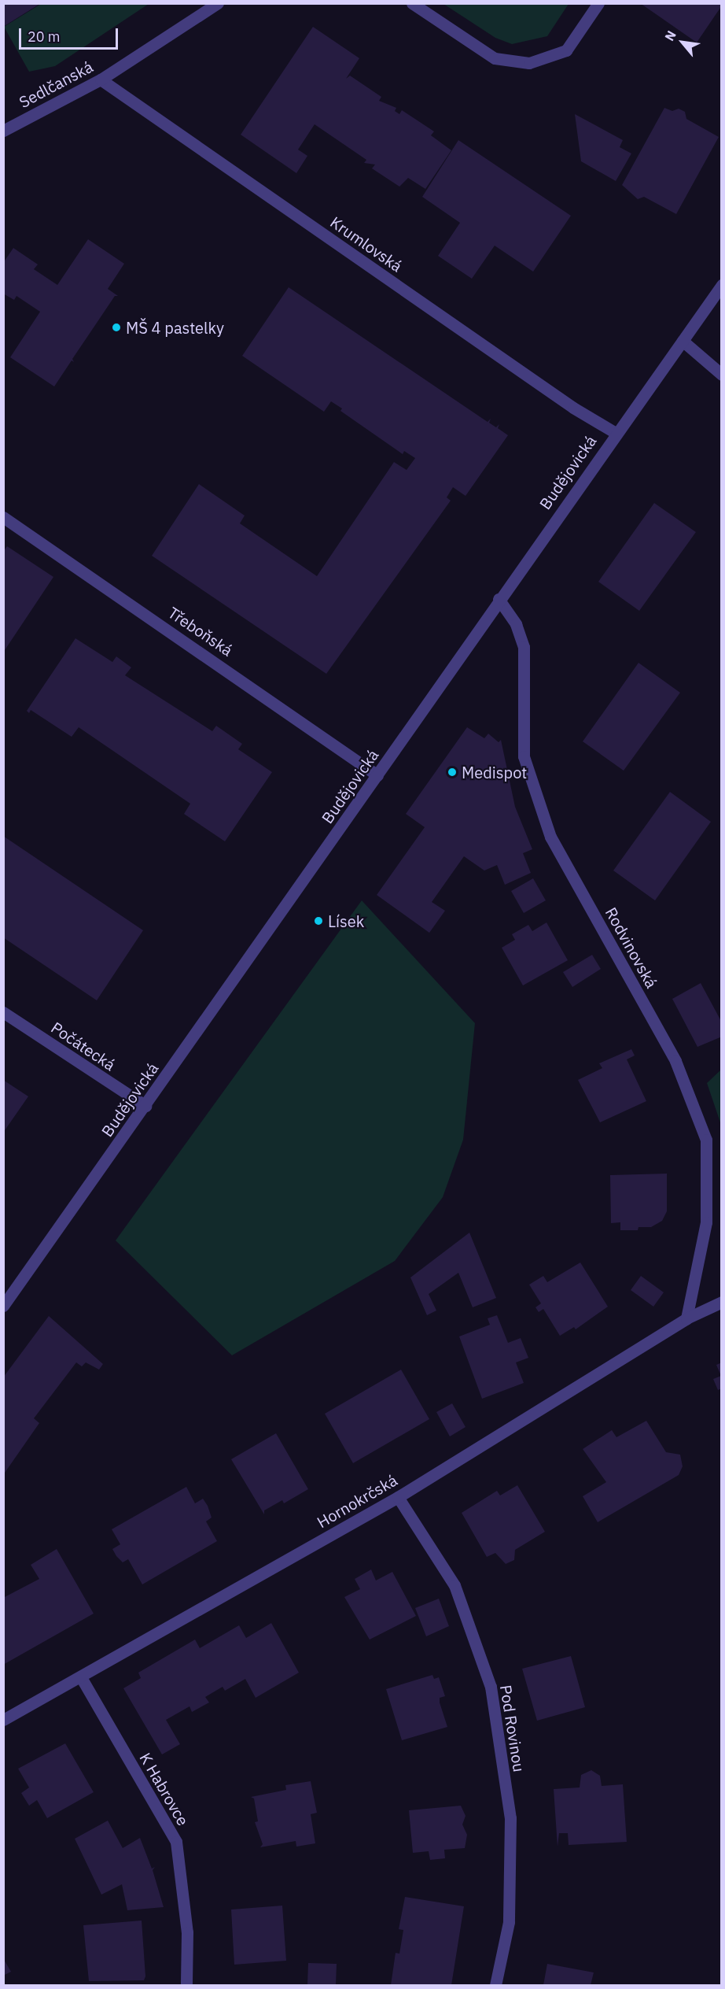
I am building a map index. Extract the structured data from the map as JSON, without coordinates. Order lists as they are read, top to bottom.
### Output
{
  "streets": {
    "street": [
      "Sedlčanská",
      "Krumlovská",
      "Budějovická",
      "Třeboňská",
      "Rodvinovská",
      "Počátecká",
      "Hornokrčská",
      "Pod Rovinou",
      "K Habrovce"
    ]
  },
  "crossings": [
    ["Sedlčanská", "Krumlovská"],
    ["Krumlovská", "Budějovická"],
    ["Budějovická", "Třeboňská"],
    ["Budějovická", "Rodvinovská"],
    ["Budějovická", "Počátecká"],
    ["Rodvinovská", "Hornokrčská"],
    ["Hornokrčská", "Pod Rovinou"],
    ["Hornokrčská", "K Habrovce"]
  ],
  "places": ["MŠ 4 pastelky", "Medispot", "Lísek"],
  "scale_bar": "20 m",
  "north": "top left"
}
